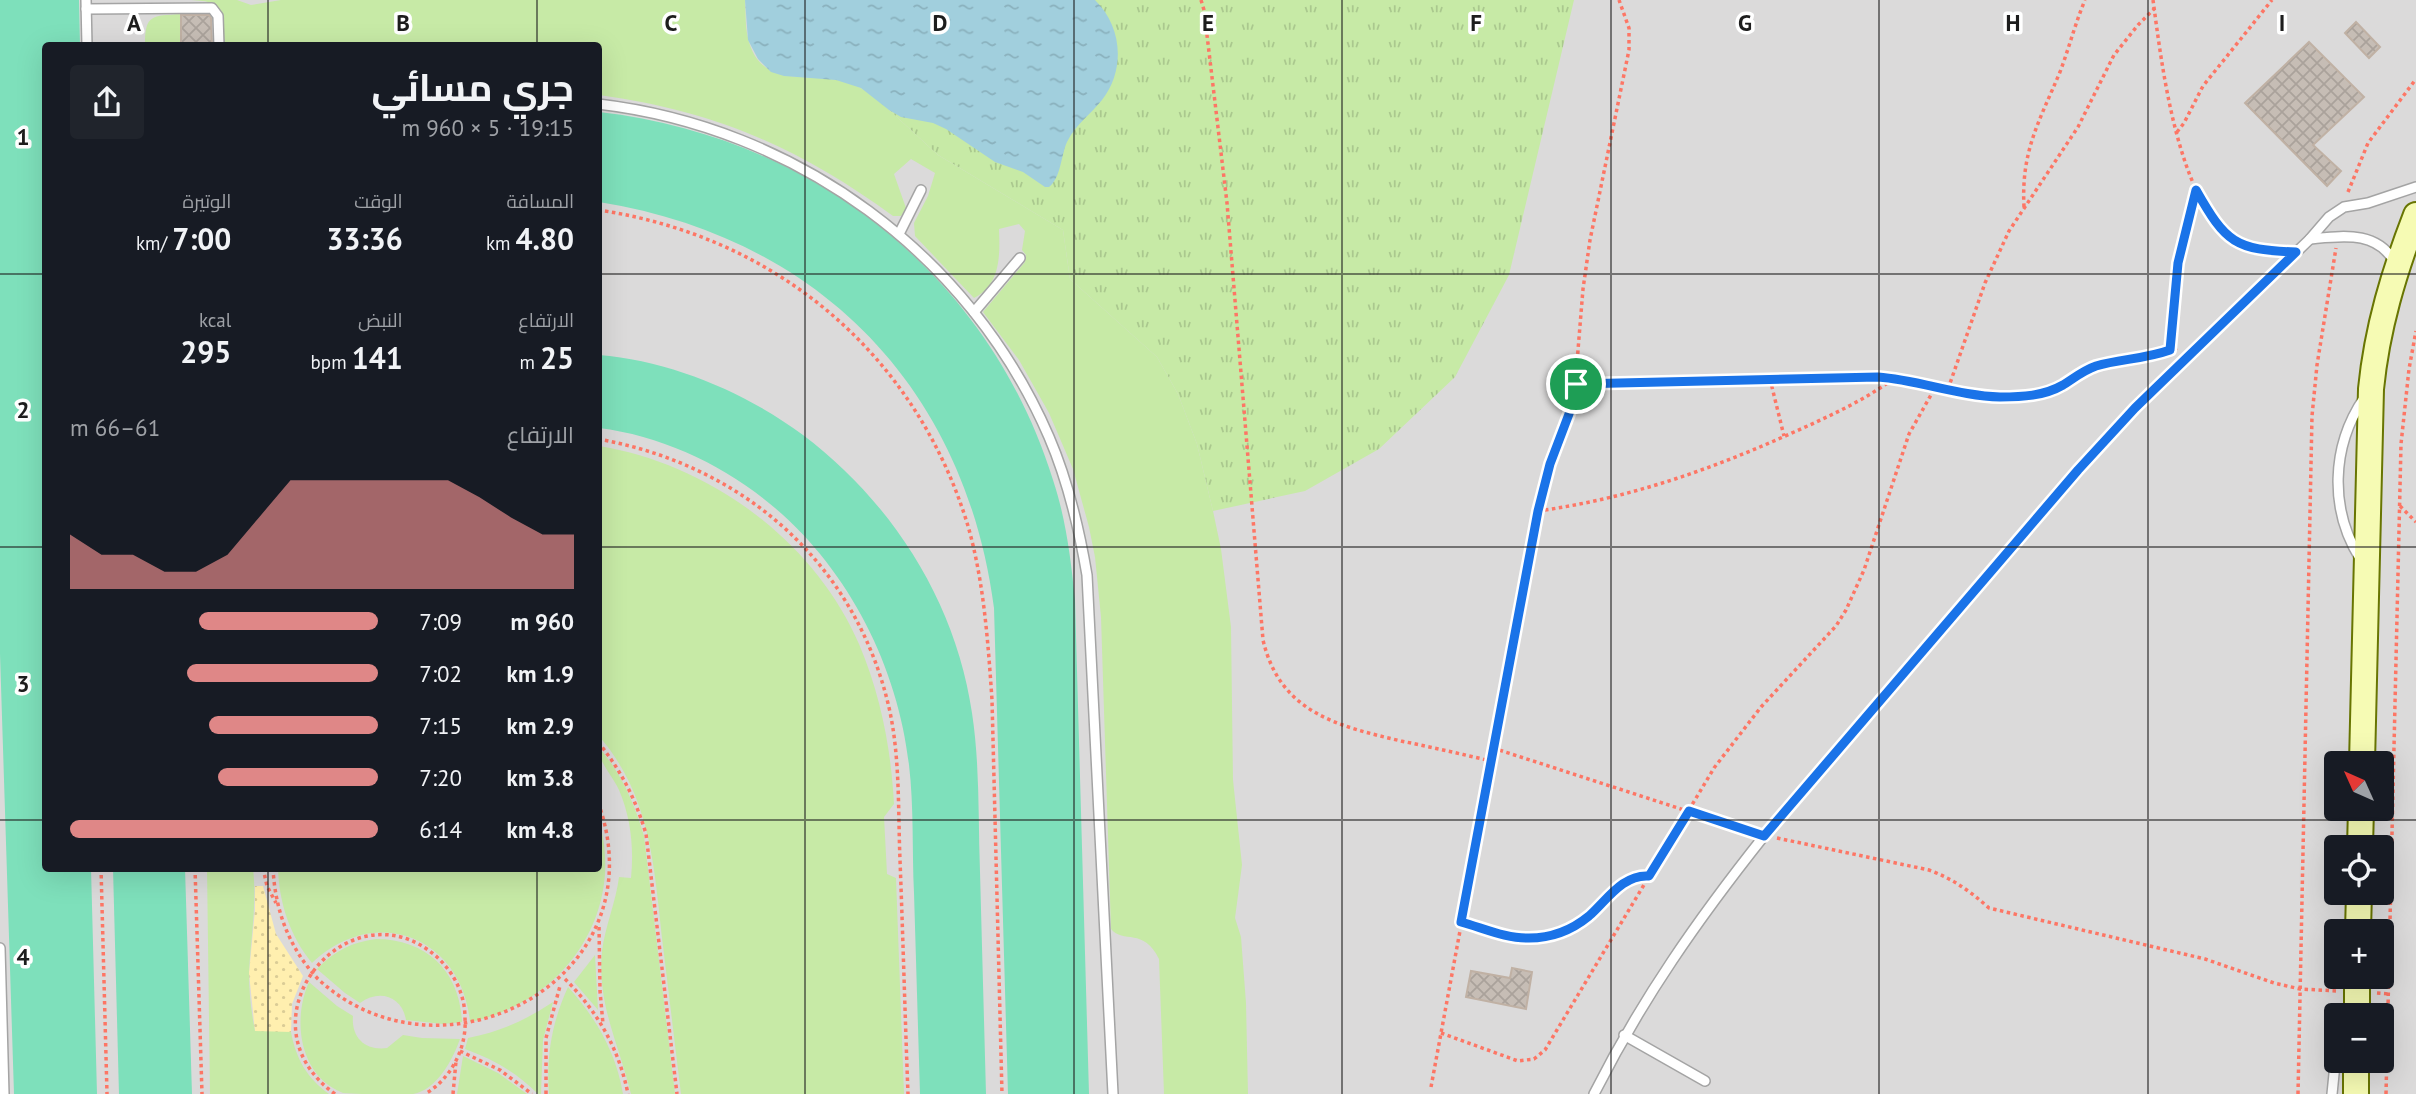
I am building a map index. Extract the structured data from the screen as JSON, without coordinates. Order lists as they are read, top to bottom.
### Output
{
  "north": "top left",
  "page": {
    "heading": ["جري مسائي", "19:15 · 5 × 960 m"],
    "stats": [
      ["المسافة", "4.80 km"],
      ["الوقت", "33:36"],
      ["الوتيرة", "7:00 /km"],
      ["الارتفاع", "25 m"],
      ["النبض", "141 bpm"],
      ["kcal", "295"]
    ],
    "chart": ["الارتفاع", "61–66 m"],
    "list": [
      {
        "name": "960 m",
        "note": "7:09"
      },
      {
        "name": "1.9 km",
        "note": "7:02"
      },
      {
        "name": "2.9 km",
        "note": "7:15"
      },
      {
        "name": "3.8 km",
        "note": "7:20"
      },
      {
        "name": "4.8 km",
        "note": "6:14"
      }
    ],
    "map_buttons": ["+", "−"]
  },
  "grid": {
    "columns": [
      "A",
      "B",
      "C",
      "D",
      "E",
      "F",
      "G",
      "H",
      "I"
    ],
    "rows": [
      "1",
      "2",
      "3",
      "4"
    ]
  }
}
